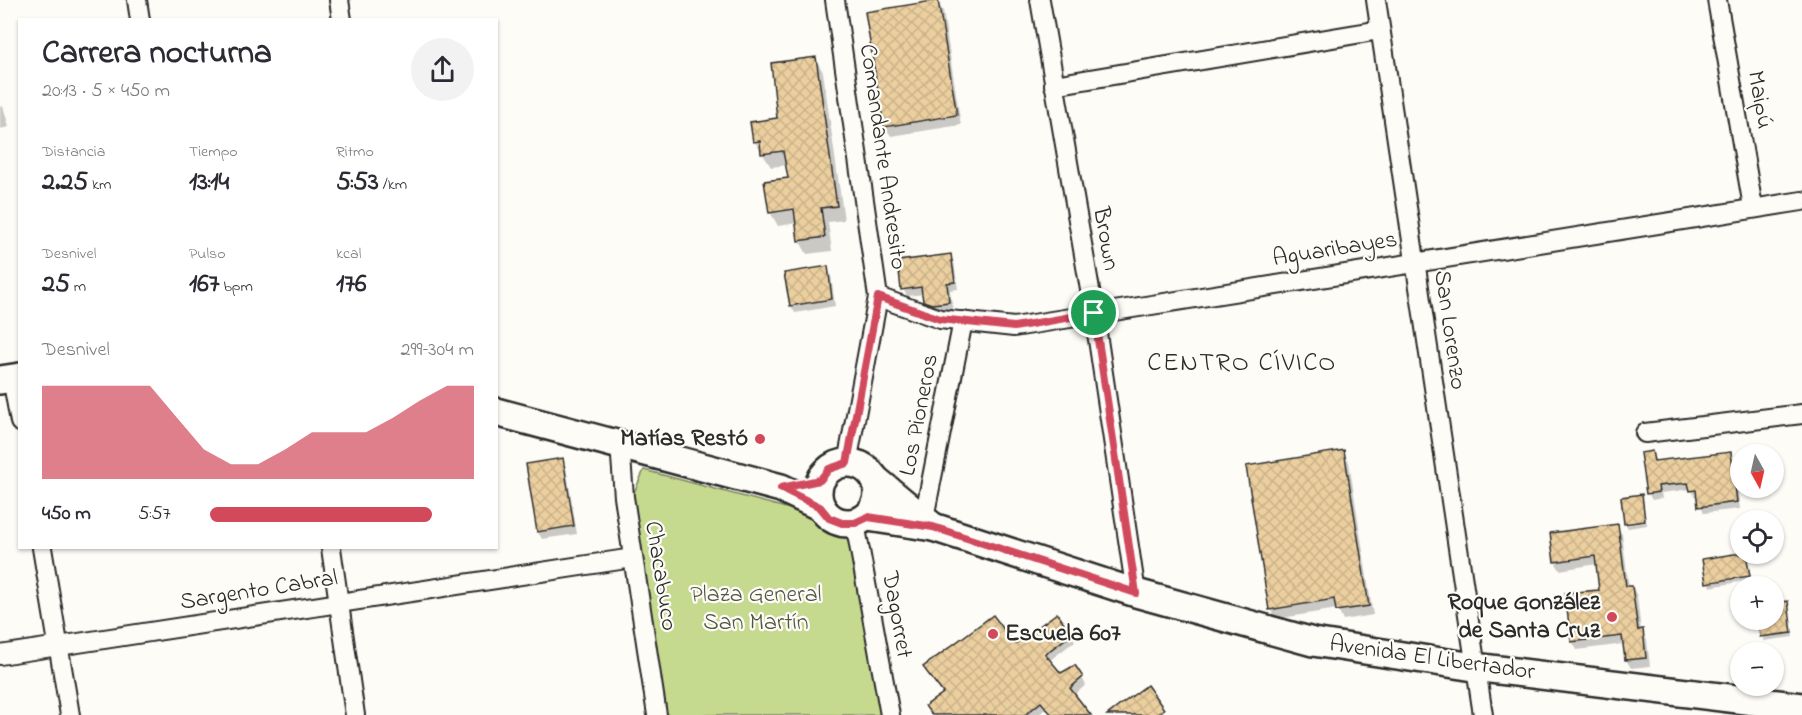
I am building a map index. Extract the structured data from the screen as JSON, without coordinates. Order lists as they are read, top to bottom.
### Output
{
  "streets": {
    "main road": ["Avenida El Libertador"],
    "street": [
      "Maipú",
      "Comandante Andresito",
      "Brown",
      "Aguaribayes",
      "San Lorenzo",
      "Los Pioneros",
      "Chacabuco",
      "Sargento Cabral",
      "Dagorret"
    ]
  },
  "crossings": [
    ["Maipú", "Aguaribayes"],
    ["Comandante Andresito", "Aguaribayes"],
    ["Comandante Andresito", "Dagorret"],
    ["Comandante Andresito", "Avenida El Libertador"],
    ["Brown", "Aguaribayes"],
    ["Brown", "Avenida El Libertador"],
    ["Aguaribayes", "San Lorenzo"],
    ["Aguaribayes", "Los Pioneros"],
    ["San Lorenzo", "Avenida El Libertador"],
    ["Los Pioneros", "Avenida El Libertador"],
    ["Chacabuco", "Sargento Cabral"],
    ["Dagorret", "Avenida El Libertador"]
  ],
  "districts": ["CENTRO CÍVICO"],
  "parks": ["Plaza General San Martín"],
  "places": ["Matías Restó", "Roque González de Santa Cruz", "Escuela 607"],
  "north": "bottom",
  "page": {
    "heading": ["Carrera nocturna", "20:13 · 5 × 450 m"],
    "stats": [
      ["Distancia", "2.25 km"],
      ["Tiempo", "13:14"],
      ["Ritmo", "5:53 /km"],
      ["Desnivel", "25 m"],
      ["Pulso", "167 bpm"],
      ["kcal", "176"]
    ],
    "chart": ["Desnivel", "299–304 m"],
    "map_buttons": ["+", "−"],
    "list": [
      {
        "name": "450 m",
        "note": "5:57"
      }
    ]
  }
}
